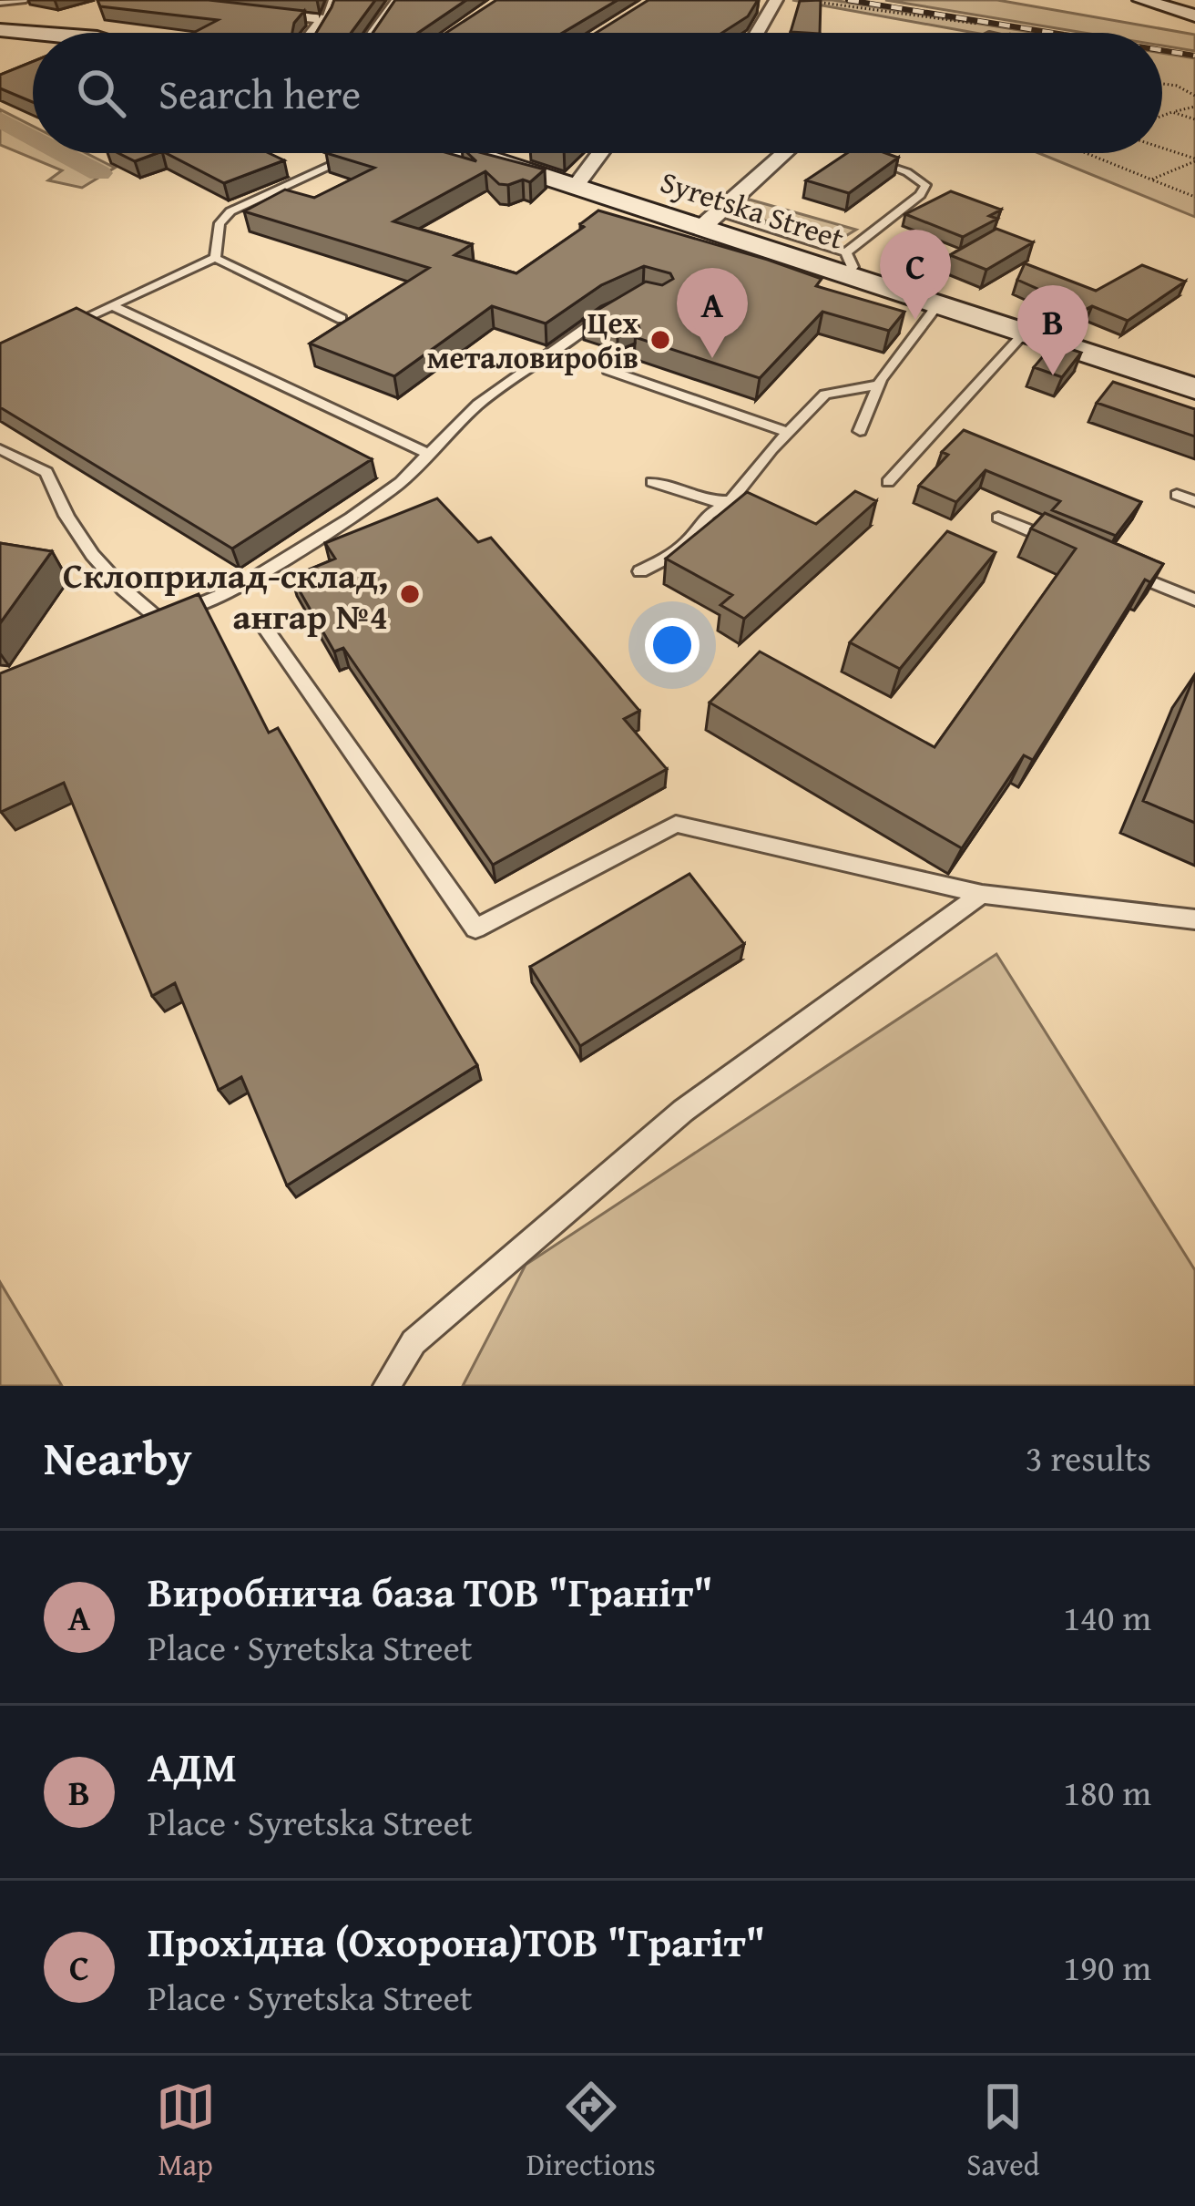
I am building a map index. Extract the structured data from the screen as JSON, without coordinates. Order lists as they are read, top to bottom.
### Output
{
  "streets": {
    "main road": ["Syretska Street"]
  },
  "places": ["Цех металовиробів", "Склоприлад-склад, ангар №4"],
  "page": {
    "search": "Search here",
    "pins": ["C", "A", "B"],
    "heading": ["Nearby", "3 results"],
    "list": [
      {
        "mark": "A",
        "name": "Виробнича база ТОВ \"Граніт\"",
        "note": "Place · Syretska Street",
        "value": "140 m"
      },
      {
        "mark": "B",
        "name": "АДМ",
        "note": "Place · Syretska Street",
        "value": "180 m"
      },
      {
        "mark": "C",
        "name": "Прохідна (Охорона)ТОВ \"Грагіт\"",
        "note": "Place · Syretska Street",
        "value": "190 m"
      }
    ],
    "nav": ["Map", "Directions", "Saved"]
  }
}
